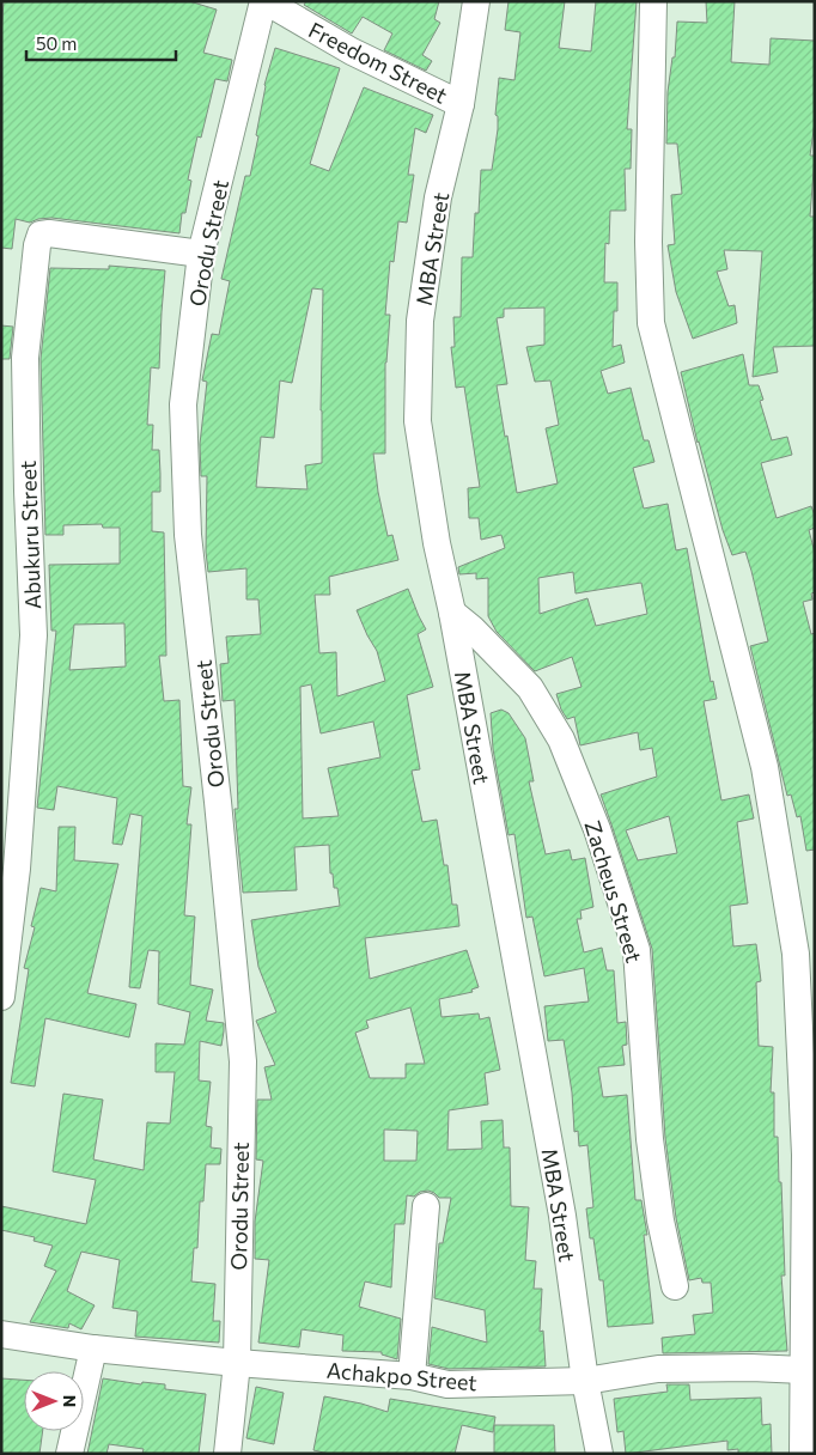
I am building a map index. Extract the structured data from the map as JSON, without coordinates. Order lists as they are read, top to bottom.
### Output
{
  "streets": {
    "street": [
      "Freedom Street",
      "Orodu Street",
      "MBA Street",
      "Abukuru Street",
      "Zacheus Street",
      "Achakpo Street"
    ]
  },
  "crossings": [
    ["Freedom Street", "Orodu Street"],
    ["Freedom Street", "MBA Street"],
    ["Orodu Street", "Abukuru Street"],
    ["Orodu Street", "Achakpo Street"],
    ["MBA Street", "Zacheus Street"],
    ["MBA Street", "Achakpo Street"]
  ],
  "scale_bar": "50 m",
  "north": "right"
}
